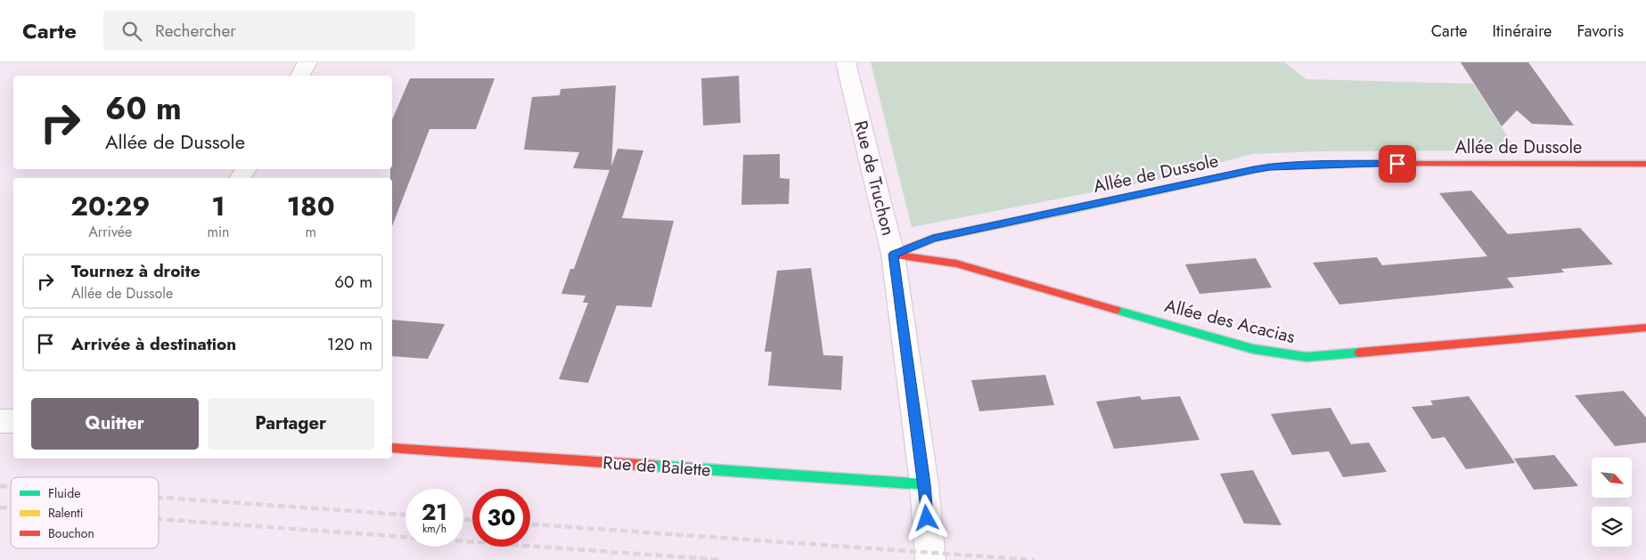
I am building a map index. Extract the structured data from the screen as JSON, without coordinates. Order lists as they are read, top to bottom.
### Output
{
  "streets": {
    "street": [
      "Allée de Dussole",
      "Rue de Truchon",
      "Allée des Acacias",
      "Rue de Balette"
    ]
  },
  "crossings": [
    ["Allée de Dussole", "Rue de Truchon"],
    ["Allée de Dussole", "Allée des Acacias"],
    ["Rue de Truchon", "Allée des Acacias"],
    ["Rue de Truchon", "Rue de Balette"]
  ],
  "legend": ["Fluide", "Ralenti", "Bouchon"],
  "north": "bottom right",
  "page": {
    "header": "Carte",
    "search": "Rechercher",
    "nav": ["Carte", "Itinéraire", "Favoris"],
    "turn": ["60 m", "Allée de Dussole"],
    "eta": [
      "20:29",
      "Arrivée",
      "1",
      "min",
      "180",
      "m"
    ],
    "list": [
      {
        "name": "Tournez à droite",
        "note": "Allée de Dussole",
        "value": "60 m"
      },
      {
        "name": "Arrivée à destination",
        "value": "120 m"
      }
    ],
    "buttons": ["Quitter", "Partager"],
    "speed": "21 km/h",
    "limit": "30"
  }
}
